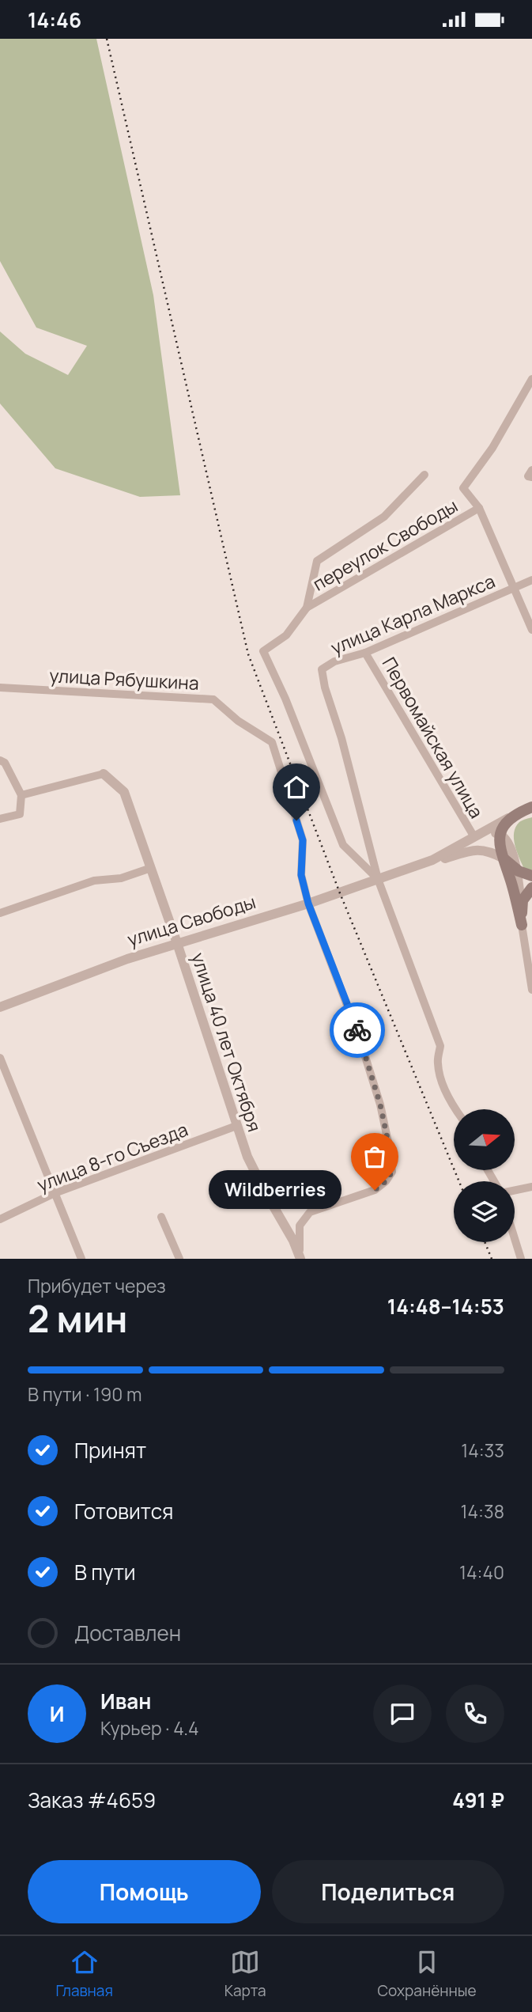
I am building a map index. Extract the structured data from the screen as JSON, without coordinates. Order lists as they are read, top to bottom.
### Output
{
  "streets": {
    "main road": ["улица Свободы"],
    "street": [
      "переулок Свободы",
      "улица Карла Маркса",
      "улица Рябушкина",
      "Первомайская улица",
      "улица 40 лет Октября",
      "улица 8-го Съезда"
    ]
  },
  "crossings": [
    ["переулок Свободы", "улица Карла Маркса"],
    ["улица Карла Маркса", "Первомайская улица"],
    ["улица Карла Маркса", "улица Свободы"],
    ["улица Рябушкина", "улица Свободы"],
    ["Первомайская улица", "улица Свободы"],
    ["улица Свободы", "улица 40 лет Октября"],
    ["улица 40 лет Октября", "улица 8-го Съезда"]
  ],
  "places": ["Wildberries"],
  "north": "right",
  "page": {
    "status": "14:46",
    "bubble": "Wildberries",
    "heading": ["2 мин", "Прибудет через", "14:48–14:53"],
    "panel": [
      "Иван",
      "Курьер · 4.4",
      "Заказ #4659",
      "491 ₽"
    ],
    "bar": "В пути · 190 m",
    "list": [
      ["Принят", "14:33"],
      ["Готовится", "14:38"],
      ["В пути", "14:40"],
      "Доставлен"
    ],
    "round": "И",
    "buttons": ["Помощь", "Поделиться"],
    "tabs": ["Главная", "Карта", "Сохранённые"]
  }
}
